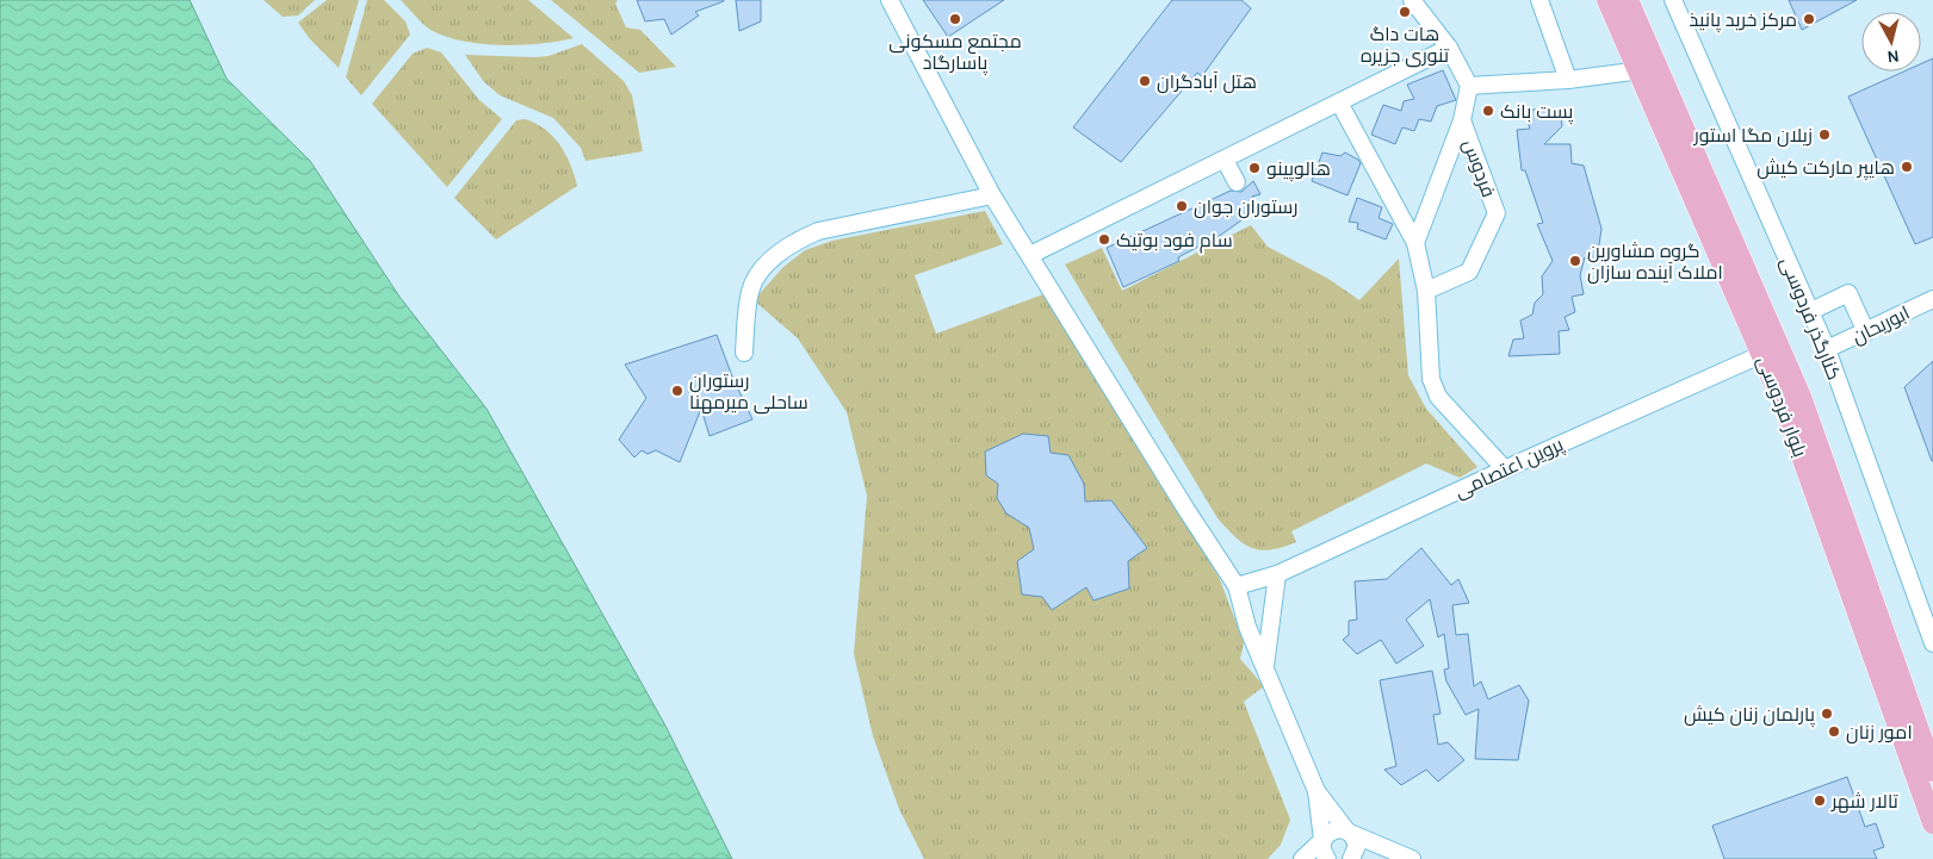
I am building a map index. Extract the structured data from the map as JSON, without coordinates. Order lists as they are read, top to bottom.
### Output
{
  "streets": {
    "main road": ["بلوار فردوسی"],
    "street": [
      "فردوس",
      "کنارگذر فردوسی",
      "ابوریحان",
      "پروین اعتصامی"
    ]
  },
  "crossings": [
    ["کنارگذر فردوسی", "ابوریحان"],
    ["بلوار فردوسی", "پروین اعتصامی"]
  ],
  "places": [
    "هات داگ تنورى جزيره",
    "مجتمع مسکونی پاسارگاد",
    "مرکز خرید پانیذ",
    "هتل آبادگران",
    "پست بانک",
    "زیلان مگا استور",
    "هایپر مارکت کیش",
    "هالوپینو",
    "رستوران جوان",
    "سام فود بوتیک",
    "گروه مشاورین املاک آینده سازان",
    "رستوران ساحلی میرمهنا",
    "پارلمان زنان کیش",
    "امور زنان",
    "تالار شهر"
  ],
  "north": "bottom"
}
